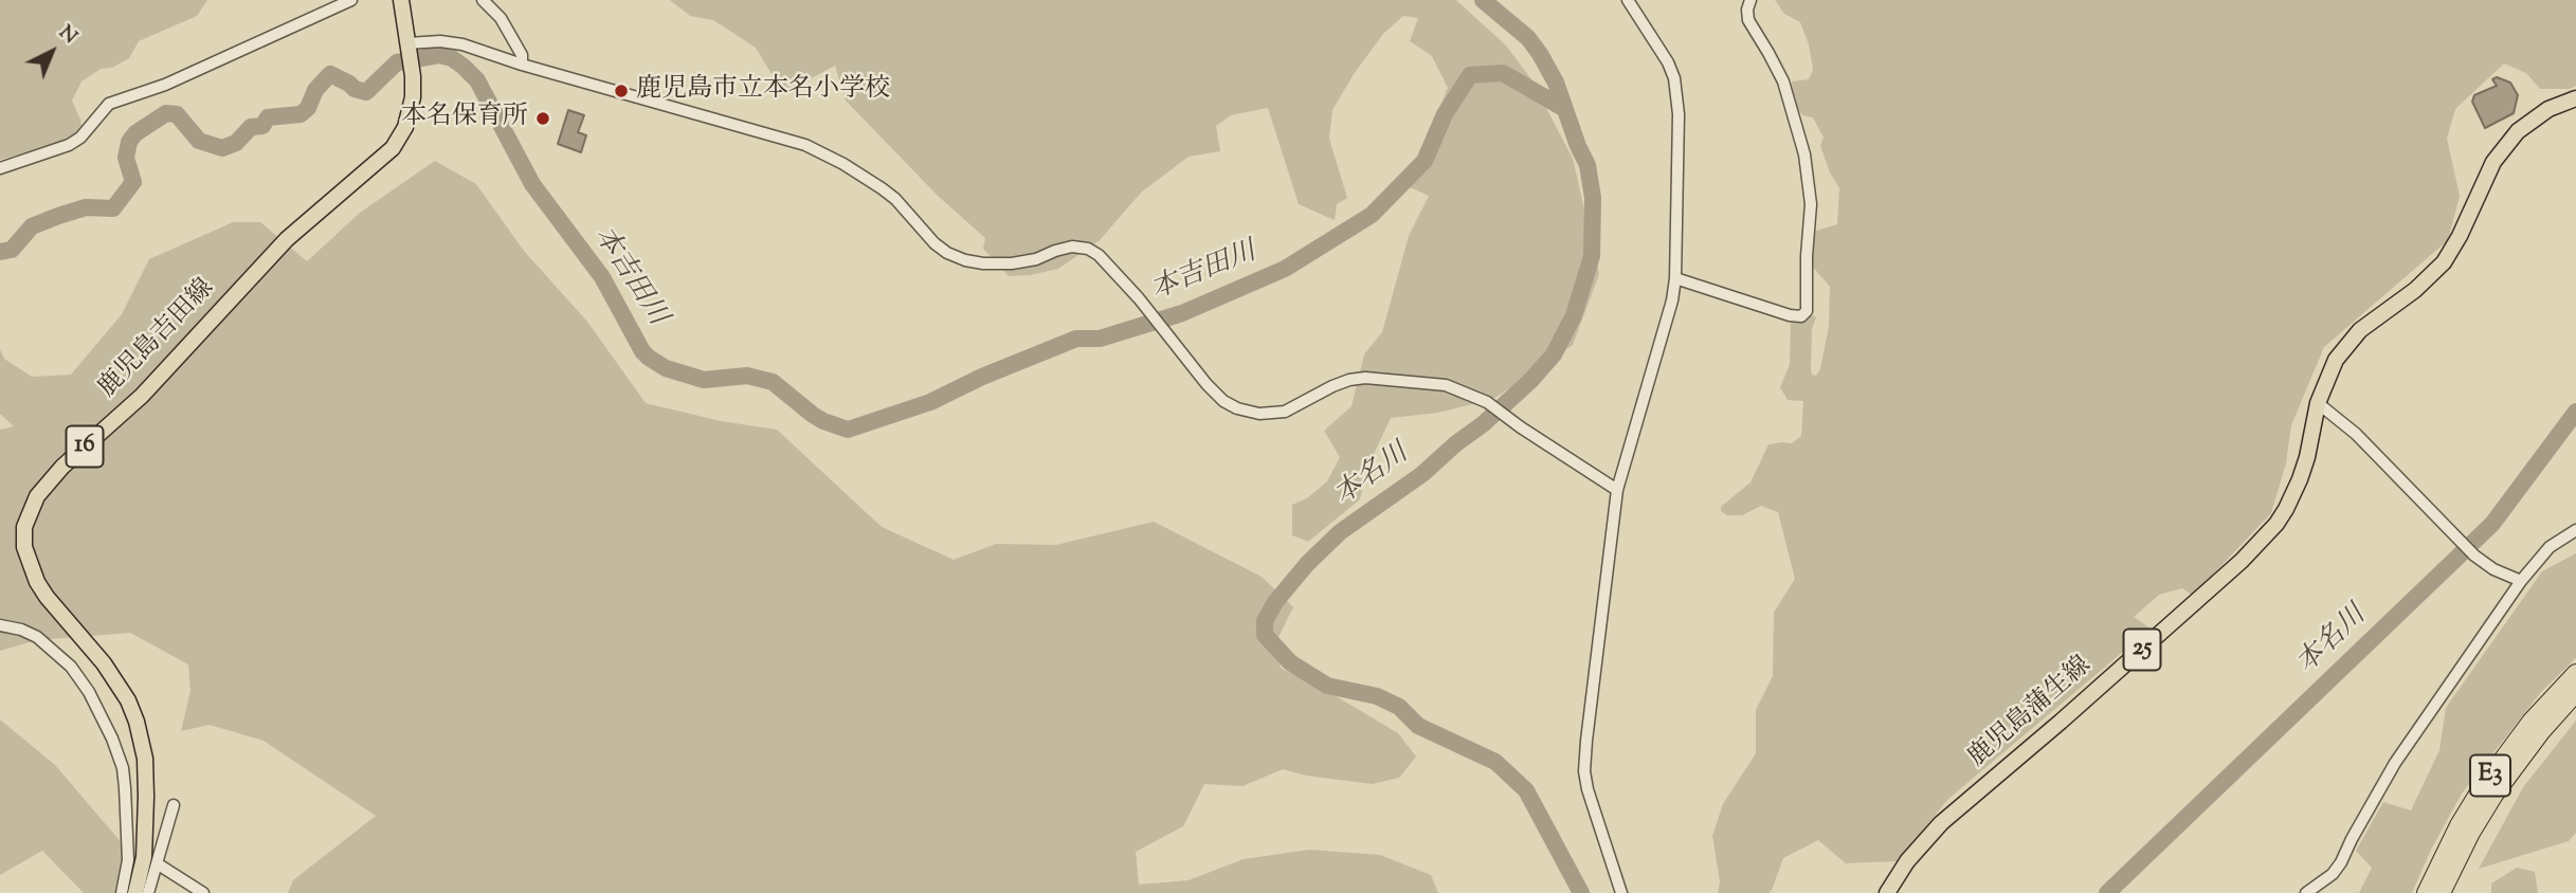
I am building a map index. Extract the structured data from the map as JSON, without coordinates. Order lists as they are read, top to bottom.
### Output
{
  "streets": {
    "highway": ["E3"],
    "main road": [
      "鹿児島吉田線",
      "16",
      "25",
      "鹿児島蒲生線"
    ]
  },
  "water": ["本吉田川", "本名川"],
  "places": ["鹿児島市立本名小学校", "本名保育所"],
  "north": "top right"
}
